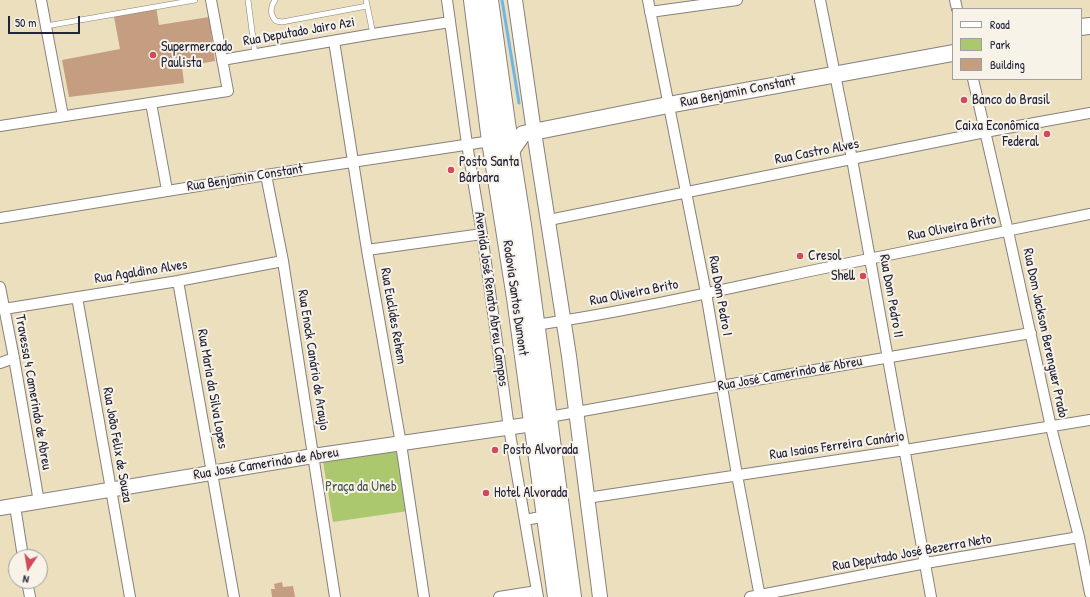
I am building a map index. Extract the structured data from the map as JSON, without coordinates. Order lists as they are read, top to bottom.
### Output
{
  "streets": {
    "highway": ["Rodovia Santos Dumont"],
    "main road": ["Rua Benjamin Constant", "Rua José Camerindo de Abreu"],
    "street": [
      "Rua Deputado Jairo Azi",
      "Rua Castro Alves",
      "Rua Oliveira Brito",
      "Rua Agaldino Alves",
      "Rua Dom Pedro I",
      "Rua Dom Pedro II",
      "Avenida José Renato Abreu Campos",
      "Rua Euclides Rehem",
      "Rua Dom Jackson Berenguer Prado",
      "Rua Enock Canário de Araujo",
      "Rua Maria da Silva Lopes",
      "Travessa 4 Camerindo de Abreu",
      "Rua João Felix de Souza",
      "Rua Isaias Ferreira Canário",
      "Rua Deputado José Bezerra Neto"
    ]
  },
  "crossings": [
    ["Rua Deputado Jairo Azi", "Avenida José Renato Abreu Campos"],
    ["Rua Deputado Jairo Azi", "Rua Euclides Rehem"],
    ["Rua Benjamin Constant", "Rua Dom Pedro I"],
    ["Rua Benjamin Constant", "Rua Dom Pedro II"],
    ["Rua Benjamin Constant", "Rodovia Santos Dumont"],
    ["Rua Benjamin Constant", "Avenida José Renato Abreu Campos"],
    ["Rua Benjamin Constant", "Rua Euclides Rehem"],
    ["Rua Benjamin Constant", "Rua Enock Canário de Araujo"],
    ["Rua Castro Alves", "Rua Dom Pedro I"],
    ["Rua Castro Alves", "Rua Dom Pedro II"],
    ["Rua Castro Alves", "Rua Dom Jackson Berenguer Prado"],
    ["Rua Oliveira Brito", "Rua Dom Pedro I"],
    ["Rua Oliveira Brito", "Rua Dom Pedro II"],
    ["Rua Oliveira Brito", "Rodovia Santos Dumont"],
    ["Rua Oliveira Brito", "Rua Dom Jackson Berenguer Prado"],
    ["Rua Agaldino Alves", "Rua Enock Canário de Araujo"],
    ["Rua Agaldino Alves", "Rua Maria da Silva Lopes"],
    ["Rua Agaldino Alves", "Travessa 4 Camerindo de Abreu"],
    ["Rua Agaldino Alves", "Rua João Felix de Souza"],
    ["Rua Dom Pedro I", "Rua José Camerindo de Abreu"],
    ["Rua Dom Pedro I", "Rua Isaias Ferreira Canário"],
    ["Rua Dom Pedro I", "Rua Deputado José Bezerra Neto"],
    ["Rua Dom Pedro II", "Rua José Camerindo de Abreu"],
    ["Rua Dom Pedro II", "Rua Isaias Ferreira Canário"],
    ["Rua Dom Pedro II", "Rua Deputado José Bezerra Neto"],
    ["Rodovia Santos Dumont", "Rua José Camerindo de Abreu"],
    ["Avenida José Renato Abreu Campos", "Rua José Camerindo de Abreu"],
    ["Rua Euclides Rehem", "Rua José Camerindo de Abreu"],
    ["Rua Dom Jackson Berenguer Prado", "Rua José Camerindo de Abreu"],
    ["Rua Dom Jackson Berenguer Prado", "Rua Isaias Ferreira Canário"],
    ["Rua Dom Jackson Berenguer Prado", "Rua Deputado José Bezerra Neto"],
    ["Rua Enock Canário de Araujo", "Rua José Camerindo de Abreu"],
    ["Rua José Camerindo de Abreu", "Rua Maria da Silva Lopes"],
    ["Rua José Camerindo de Abreu", "Travessa 4 Camerindo de Abreu"],
    ["Rua José Camerindo de Abreu", "Rua João Felix de Souza"]
  ],
  "parks": ["Praça da Uneb"],
  "places": [
    "Supermercado Paulista",
    "Banco do Brasil",
    "Caixa Econômica Federal",
    "Posto Santa Bárbara",
    "Cresol",
    "Shell",
    "Posto Alvorada",
    "Hotel Alvorada"
  ],
  "legend": ["Road", "Park", "Building"],
  "scale_bar": "50 m",
  "north": "bottom"
}
